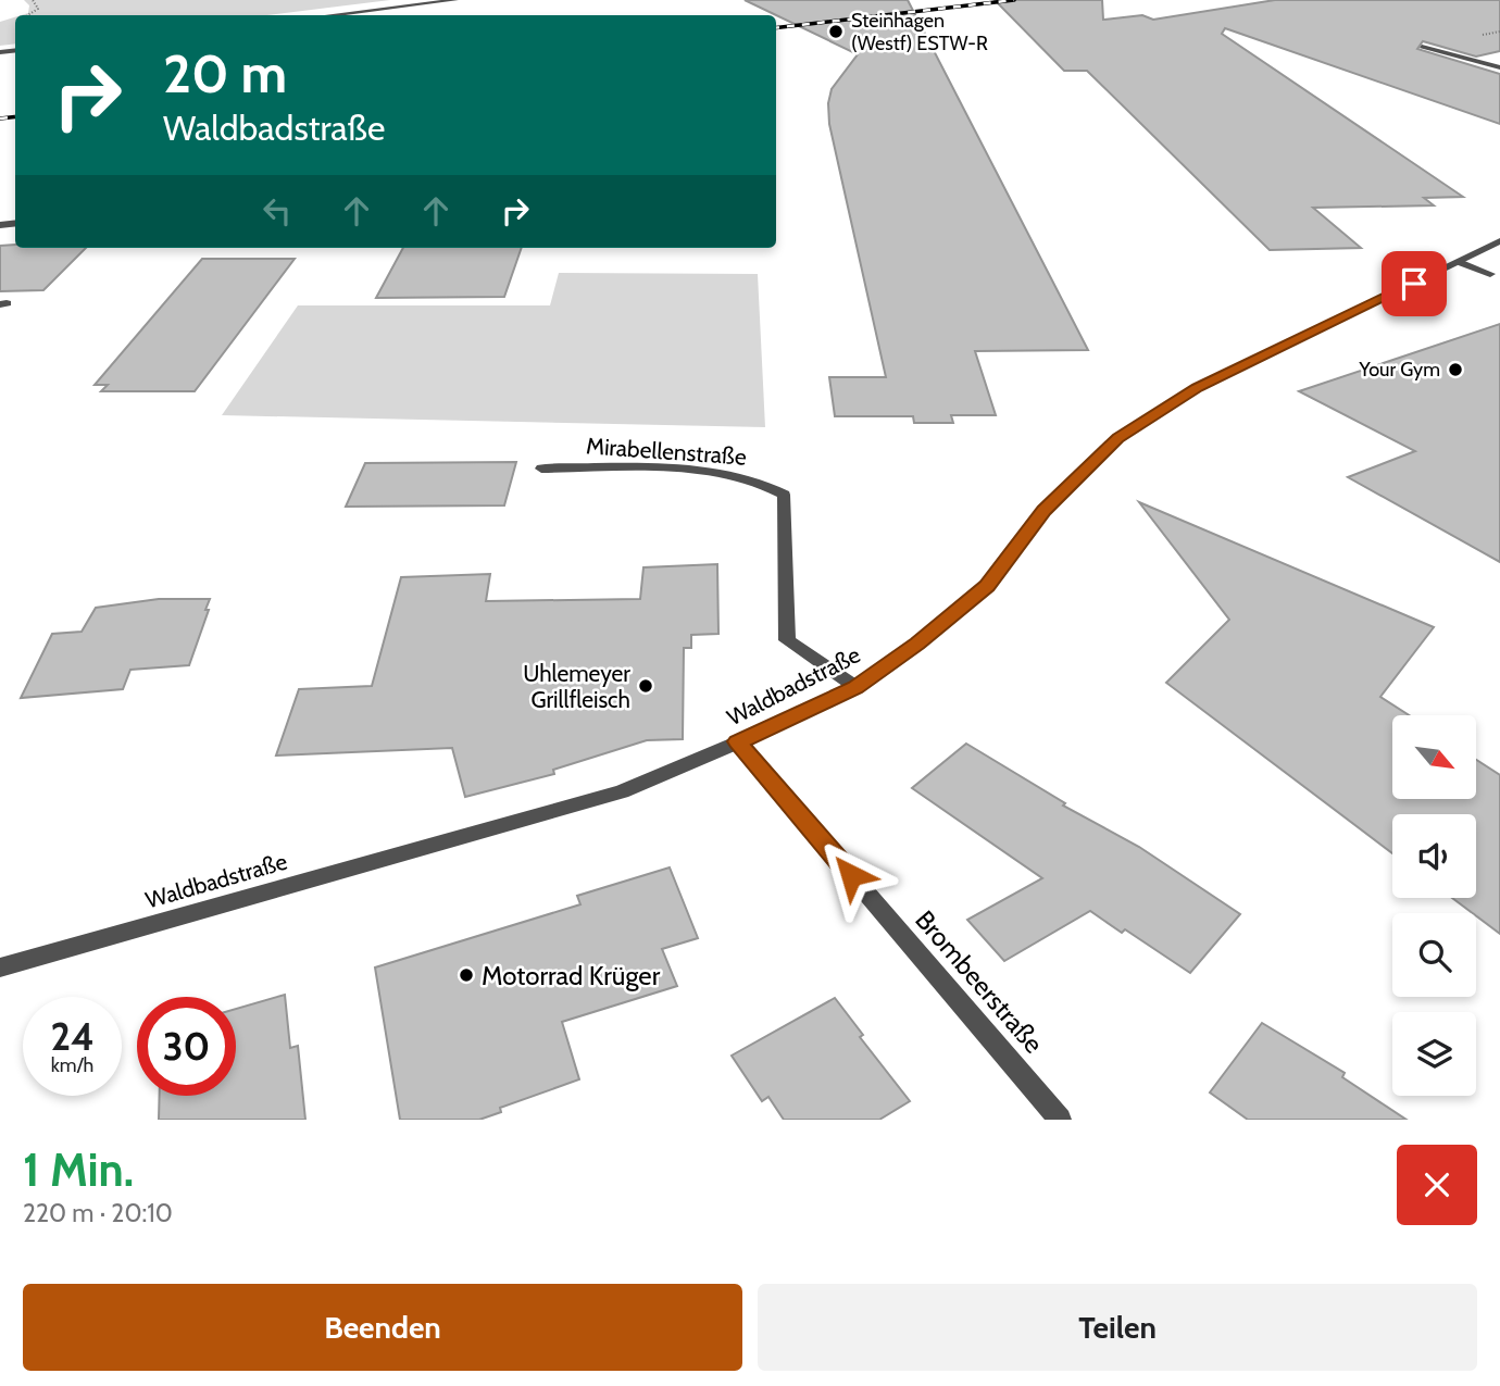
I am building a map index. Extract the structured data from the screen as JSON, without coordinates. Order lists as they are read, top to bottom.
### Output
{
  "streets": {
    "street": ["Mirabellenstraße", "Waldbadstraße", "Brombeerstraße"]
  },
  "crossings": [
    ["Mirabellenstraße", "Waldbadstraße"],
    ["Waldbadstraße", "Brombeerstraße"]
  ],
  "places": [
    "Steinhagen (Westf) ESTW-R",
    "Your Gym",
    "Uhlemeyer Grillfleisch",
    "Motorrad Krüger"
  ],
  "north": "bottom right",
  "page": {
    "turn": ["20 m", "Waldbadstraße"],
    "speed": "24 km/h",
    "limit": "30",
    "heading": ["1 Min.", "220 m · 20:10"],
    "buttons": ["Beenden", "Teilen"]
  }
}
